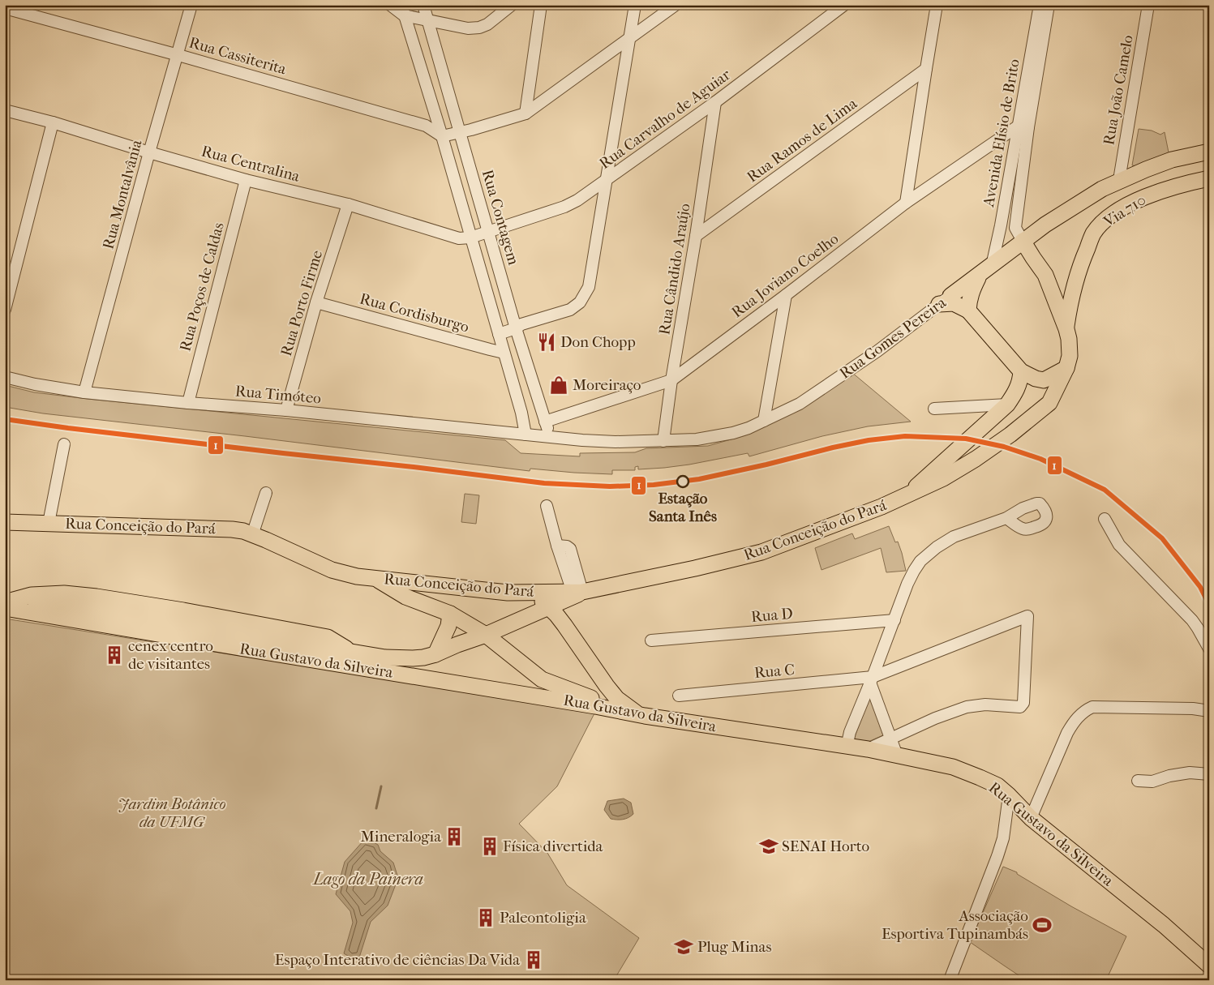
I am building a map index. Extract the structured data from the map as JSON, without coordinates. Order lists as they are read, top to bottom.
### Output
{
  "streets": {
    "main road": [
      "Via 710",
      "Rua Gomes Pereira",
      "Rua Conceição do Pará",
      "Rua Gustavo da Silveira"
    ],
    "street": [
      "Rua Cassiterita",
      "Rua João Camelo",
      "Rua Carvalho de Aguiar",
      "Avenida Elísio de Brito",
      "Rua Ramos de Lima",
      "Rua Centralina",
      "Rua Montalvânia",
      "Rua Contagem",
      "Rua Cândido Araújo",
      "Rua Joviano Coelho",
      "Rua Poços de Caldas",
      "Rua Porto Firme",
      "Rua Cordisburgo",
      "Rua Timóteo",
      "Rua D",
      "Rua C"
    ]
  },
  "crossings": [
    ["Rua Cassiterita", "Rua Montalvânia"],
    ["Rua João Camelo", "Rua Gomes Pereira"],
    ["Rua Carvalho de Aguiar", "Rua Centralina"],
    ["Rua Carvalho de Aguiar", "Rua Contagem"],
    ["Rua Carvalho de Aguiar", "Rua Cândido Araújo"],
    ["Avenida Elísio de Brito", "Rua Joviano Coelho"],
    ["Avenida Elísio de Brito", "Rua Gomes Pereira"],
    ["Rua Ramos de Lima", "Rua Cândido Araújo"],
    ["Rua Centralina", "Rua Montalvânia"],
    ["Rua Centralina", "Rua Contagem"],
    ["Rua Centralina", "Rua Poços de Caldas"],
    ["Rua Centralina", "Rua Porto Firme"],
    ["Rua Montalvânia", "Rua Timóteo"],
    ["Rua Contagem", "Rua Joviano Coelho"],
    ["Rua Contagem", "Rua Gomes Pereira"],
    ["Rua Contagem", "Rua Timóteo"],
    ["Rua Cândido Araújo", "Rua Joviano Coelho"],
    ["Rua Cândido Araújo", "Rua Gomes Pereira"],
    ["Rua Poços de Caldas", "Rua Timóteo"],
    ["Rua Porto Firme", "Rua Cordisburgo"],
    ["Rua Porto Firme", "Rua Timóteo"],
    ["Rua Gomes Pereira", "Rua Timóteo"],
    ["Rua Conceição do Pará", "Rua Gustavo da Silveira"]
  ],
  "water": ["Lago da Painera"],
  "parks": ["Jardim Botânico da UFMG"],
  "places": {
    "restaurant": ["Don Chopp"],
    "shop": ["Moreiraço"],
    "other": ["Estação Santa Inês"],
    "building": [
      "cenex centro de visitantes",
      "Mineralogia",
      "Física divertida",
      "Paleontoligia",
      "Espaço Interativo de ciências Da Vida"
    ],
    "school or university": ["SENAI Horto", "Plug Minas"],
    "sports": ["Associação Esportiva Tupinambás"]
  },
  "lines": ["transit line 1"]
}
